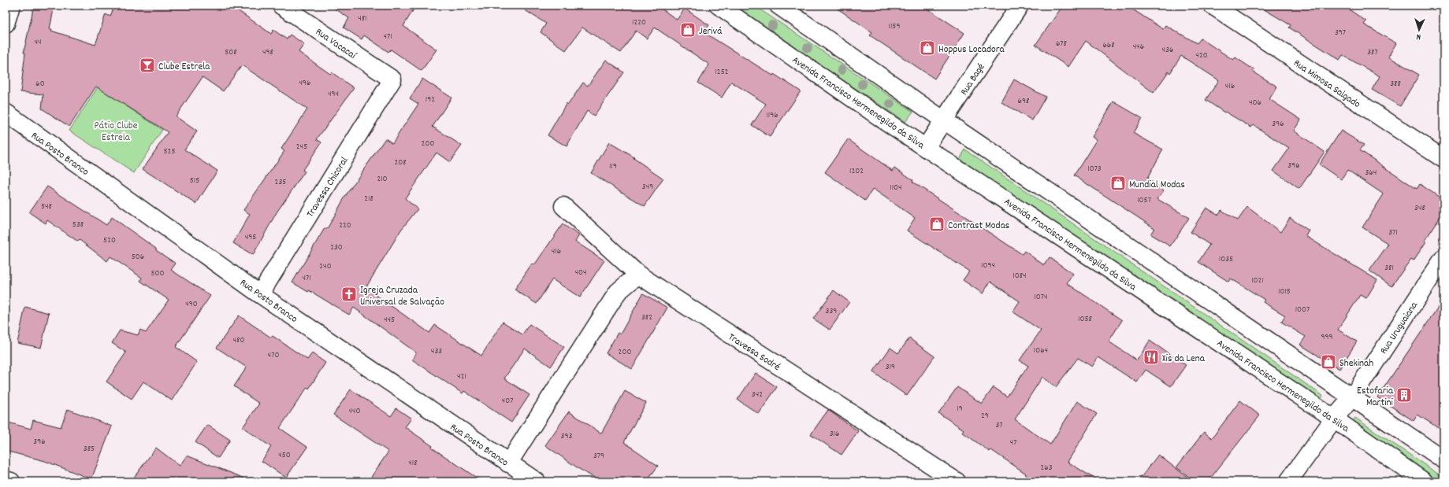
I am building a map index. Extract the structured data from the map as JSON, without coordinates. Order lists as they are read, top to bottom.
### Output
{
  "streets": {
    "street": [
      "Rua Vacacaí",
      "Rua Bagé",
      "Rua Mimosa Salgado",
      "Avenida Francisco Hermenegildo da Silva",
      "Rua Posto Branco",
      "Travessa Chicoral",
      "Rua Uruguaiana",
      "Travessa Sodré"
    ]
  },
  "crossings": [
    ["Rua Vacacaí", "Travessa Chicoral"],
    ["Rua Bagé", "Avenida Francisco Hermenegildo da Silva"],
    ["Avenida Francisco Hermenegildo da Silva", "Rua Uruguaiana"],
    ["Rua Posto Branco", "Travessa Chicoral"]
  ],
  "parks": ["Pátio Clube Estrela"],
  "places": {
    "shop": [
      "Jerivá",
      "Hoppus Locadora",
      "Mundial Modas",
      "Contrast Modas",
      "Shekinah"
    ],
    "bar": ["Clube Estrela"],
    "church": ["Igreja Cruzada Universal de Salvação"],
    "restaurant": ["Xis da Lena"],
    "building": ["Estofaria Martini"]
  },
  "house_numbers": [
    "481",
    "1220",
    "1159",
    "397",
    "471",
    "44",
    "678",
    "668",
    "446",
    "436",
    "508",
    "498",
    "387",
    "420",
    "1252",
    "496",
    "60",
    "388",
    "416",
    "494",
    "192",
    "698",
    "406",
    "1196",
    "396",
    "200",
    "245",
    "525",
    "208",
    "396",
    "119",
    "1073",
    "1202",
    "364",
    "210",
    "515",
    "235",
    "349",
    "1104",
    "218",
    "1057",
    "548",
    "348",
    "538",
    "220",
    "371",
    "495",
    "520",
    "230",
    "416",
    "506",
    "1035",
    "1094",
    "240",
    "381",
    "404",
    "500",
    "1084",
    "471",
    "1021",
    "1015",
    "1074",
    "490",
    "1007",
    "339",
    "382",
    "1058",
    "445",
    "999",
    "480",
    "1064",
    "433",
    "200",
    "470",
    "319",
    "421",
    "342",
    "407",
    "19",
    "440",
    "29",
    "37",
    "316",
    "393",
    "396",
    "47",
    "385",
    "450",
    "379",
    "418",
    "263"
  ],
  "north": "bottom"
}
